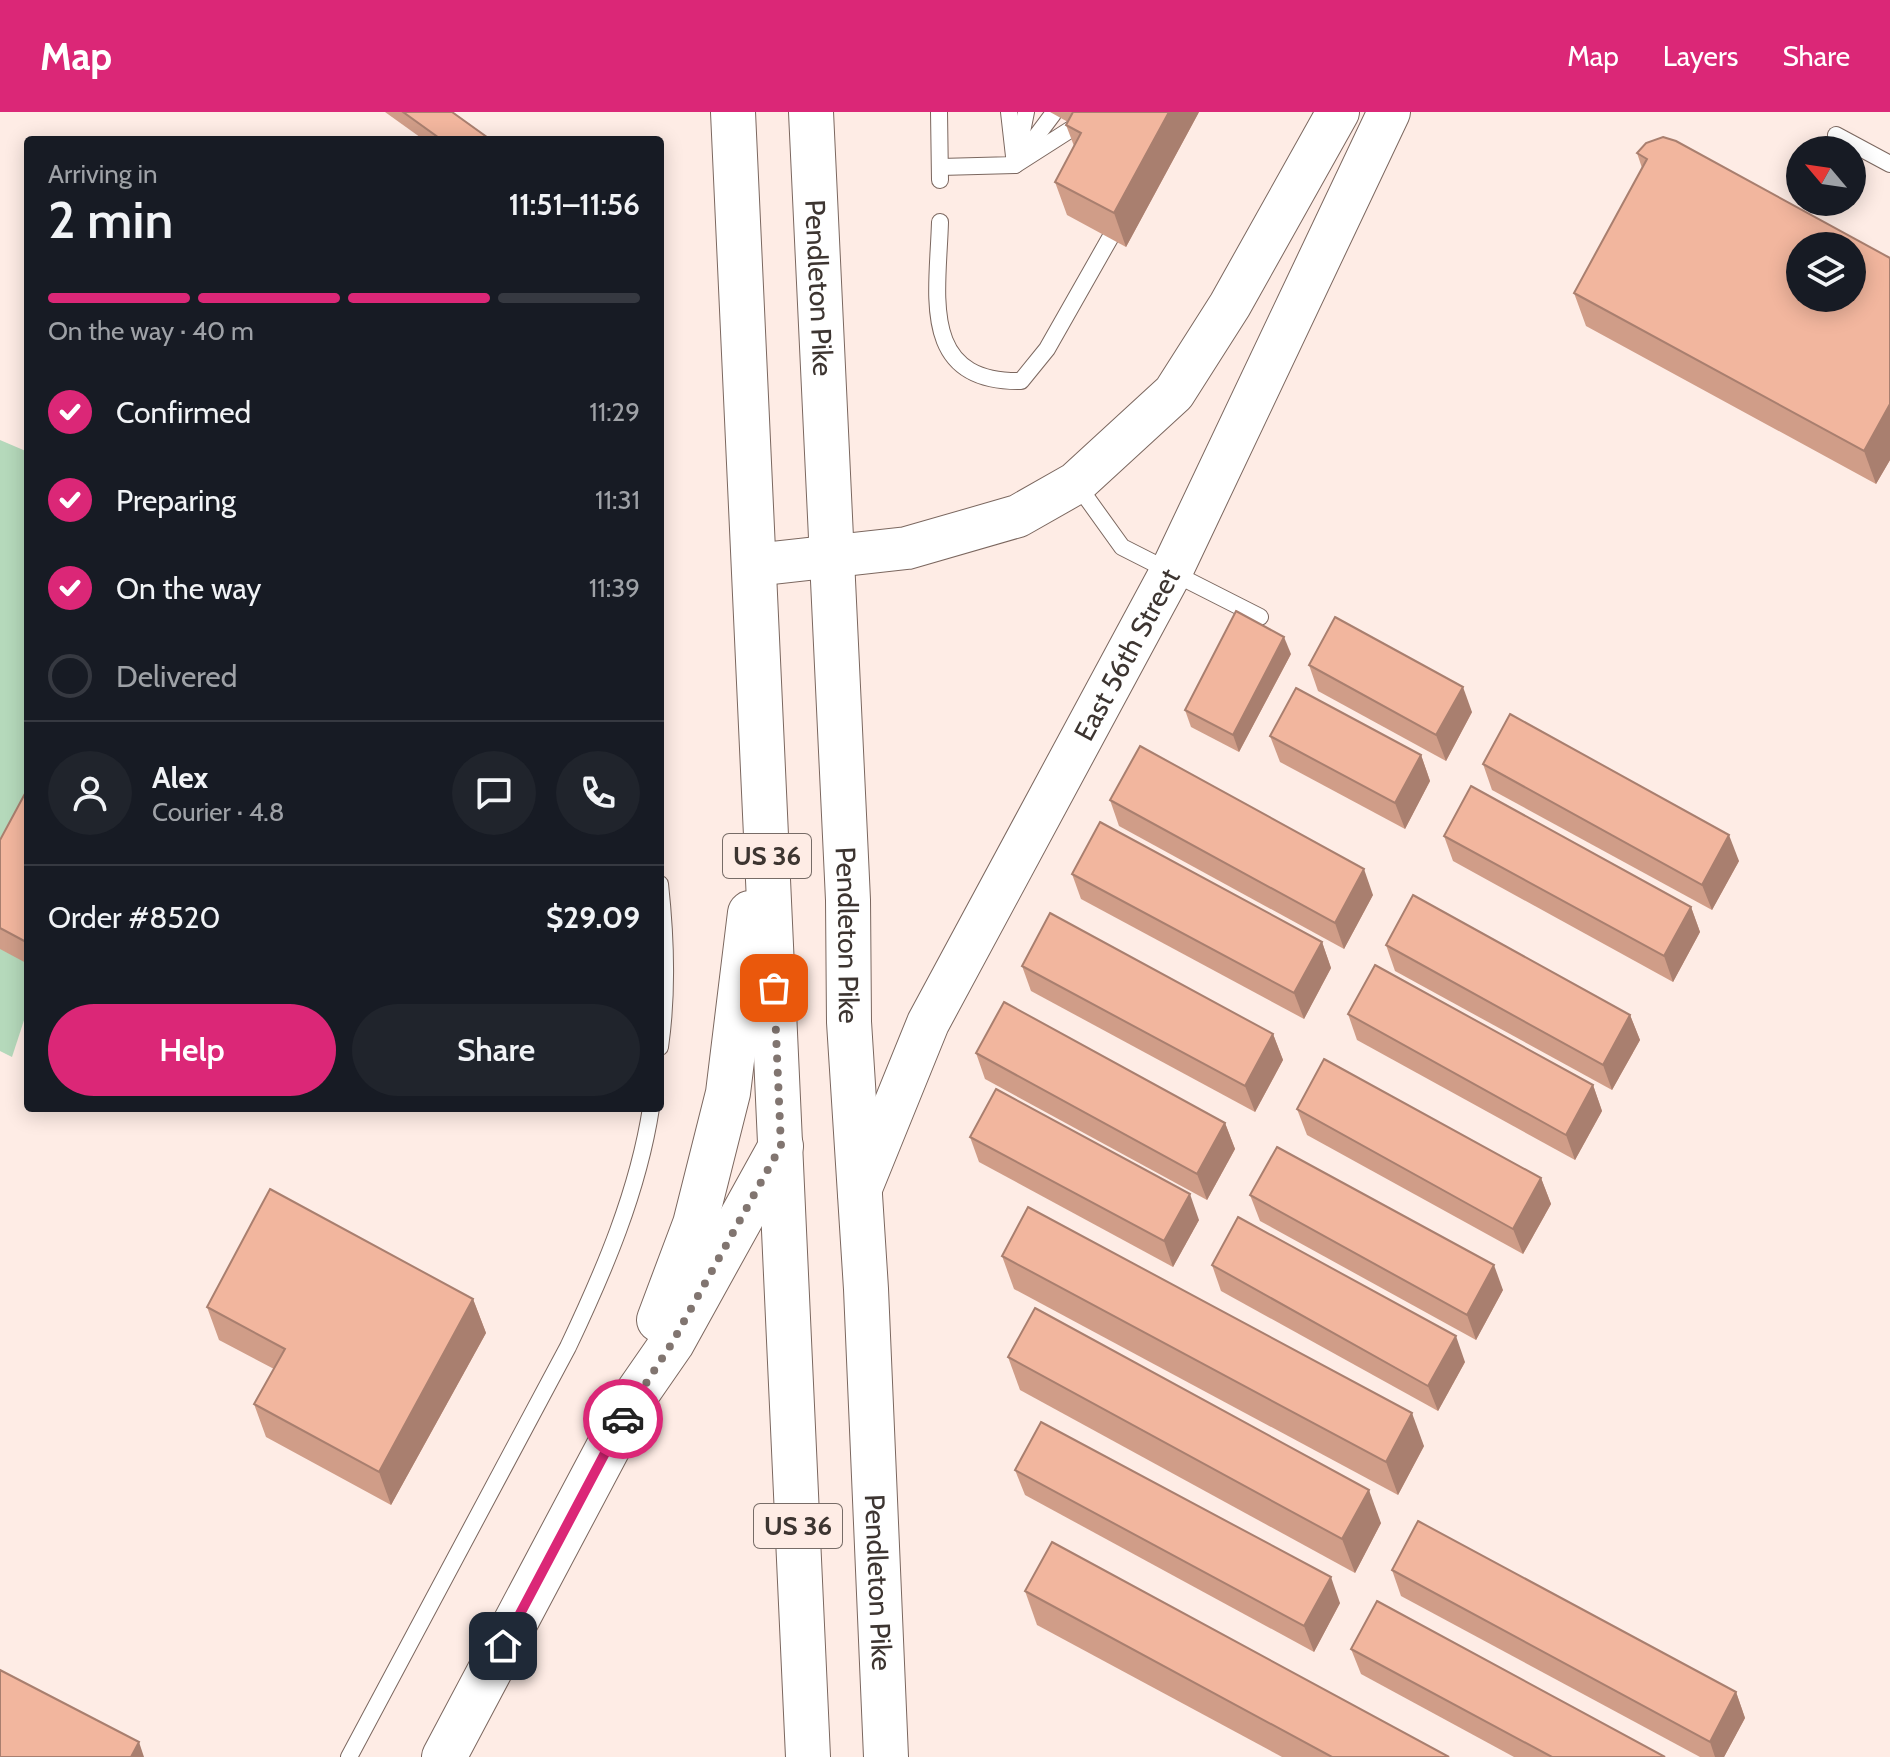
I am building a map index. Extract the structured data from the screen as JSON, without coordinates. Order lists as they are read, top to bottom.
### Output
{
  "streets": {
    "main road": ["Pendleton Pike", "East 56th Street", "US 36"]
  },
  "crossings": [
    ["Pendleton Pike", "East 56th Street"]
  ],
  "north": "top left",
  "page": {
    "header": "Map",
    "nav": ["Map", "Layers", "Share"],
    "heading": ["2 min", "Arriving in", "11:51–11:56"],
    "panel": [
      "Alex",
      "Courier · 4.8",
      "Order #8520",
      "$29.09"
    ],
    "bar": "On the way · 40 m",
    "list": [
      ["Confirmed", "11:29"],
      ["Preparing", "11:31"],
      ["On the way", "11:39"],
      "Delivered"
    ],
    "buttons": ["Help", "Share"]
  }
}
